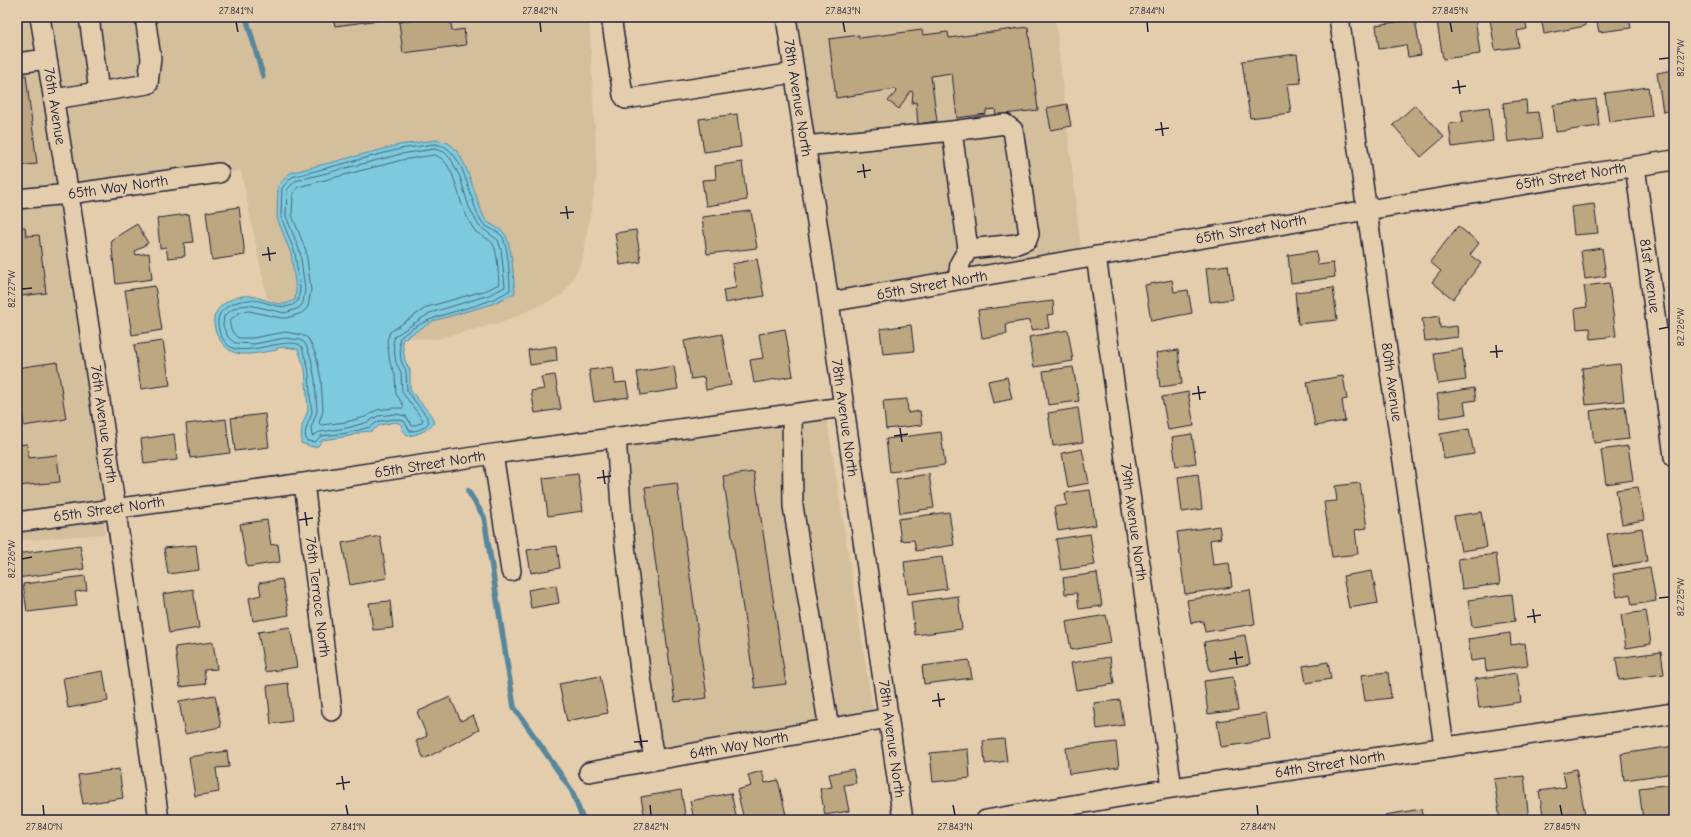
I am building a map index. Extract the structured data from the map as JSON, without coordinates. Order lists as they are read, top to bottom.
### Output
{
  "streets": {
    "street": [
      "78th Avenue North",
      "76th Avenue",
      "65th Street North",
      "65th Way North",
      "81st Avenue",
      "80th Avenue",
      "76th Avenue North",
      "79th Avenue North",
      "76th Terrace North",
      "64th Way North",
      "64th Street North"
    ]
  },
  "crossings": [
    ["78th Avenue North", "65th Street North"],
    ["78th Avenue North", "64th Way North"],
    ["76th Avenue", "65th Way North"],
    ["76th Avenue", "76th Avenue North"],
    ["65th Street North", "81st Avenue"],
    ["65th Street North", "80th Avenue"],
    ["65th Street North", "76th Avenue North"],
    ["65th Street North", "79th Avenue North"],
    ["65th Street North", "76th Terrace North"],
    ["65th Way North", "76th Avenue North"],
    ["80th Avenue", "64th Street North"],
    ["79th Avenue North", "64th Street North"]
  ],
  "coordinates": [
    "27.841°N",
    "27.842°N",
    "27.843°N",
    "27.844°N",
    "27.845°N",
    "82.727°W",
    "82.726°W",
    "82.725°W",
    "27.840°N"
  ]
}
